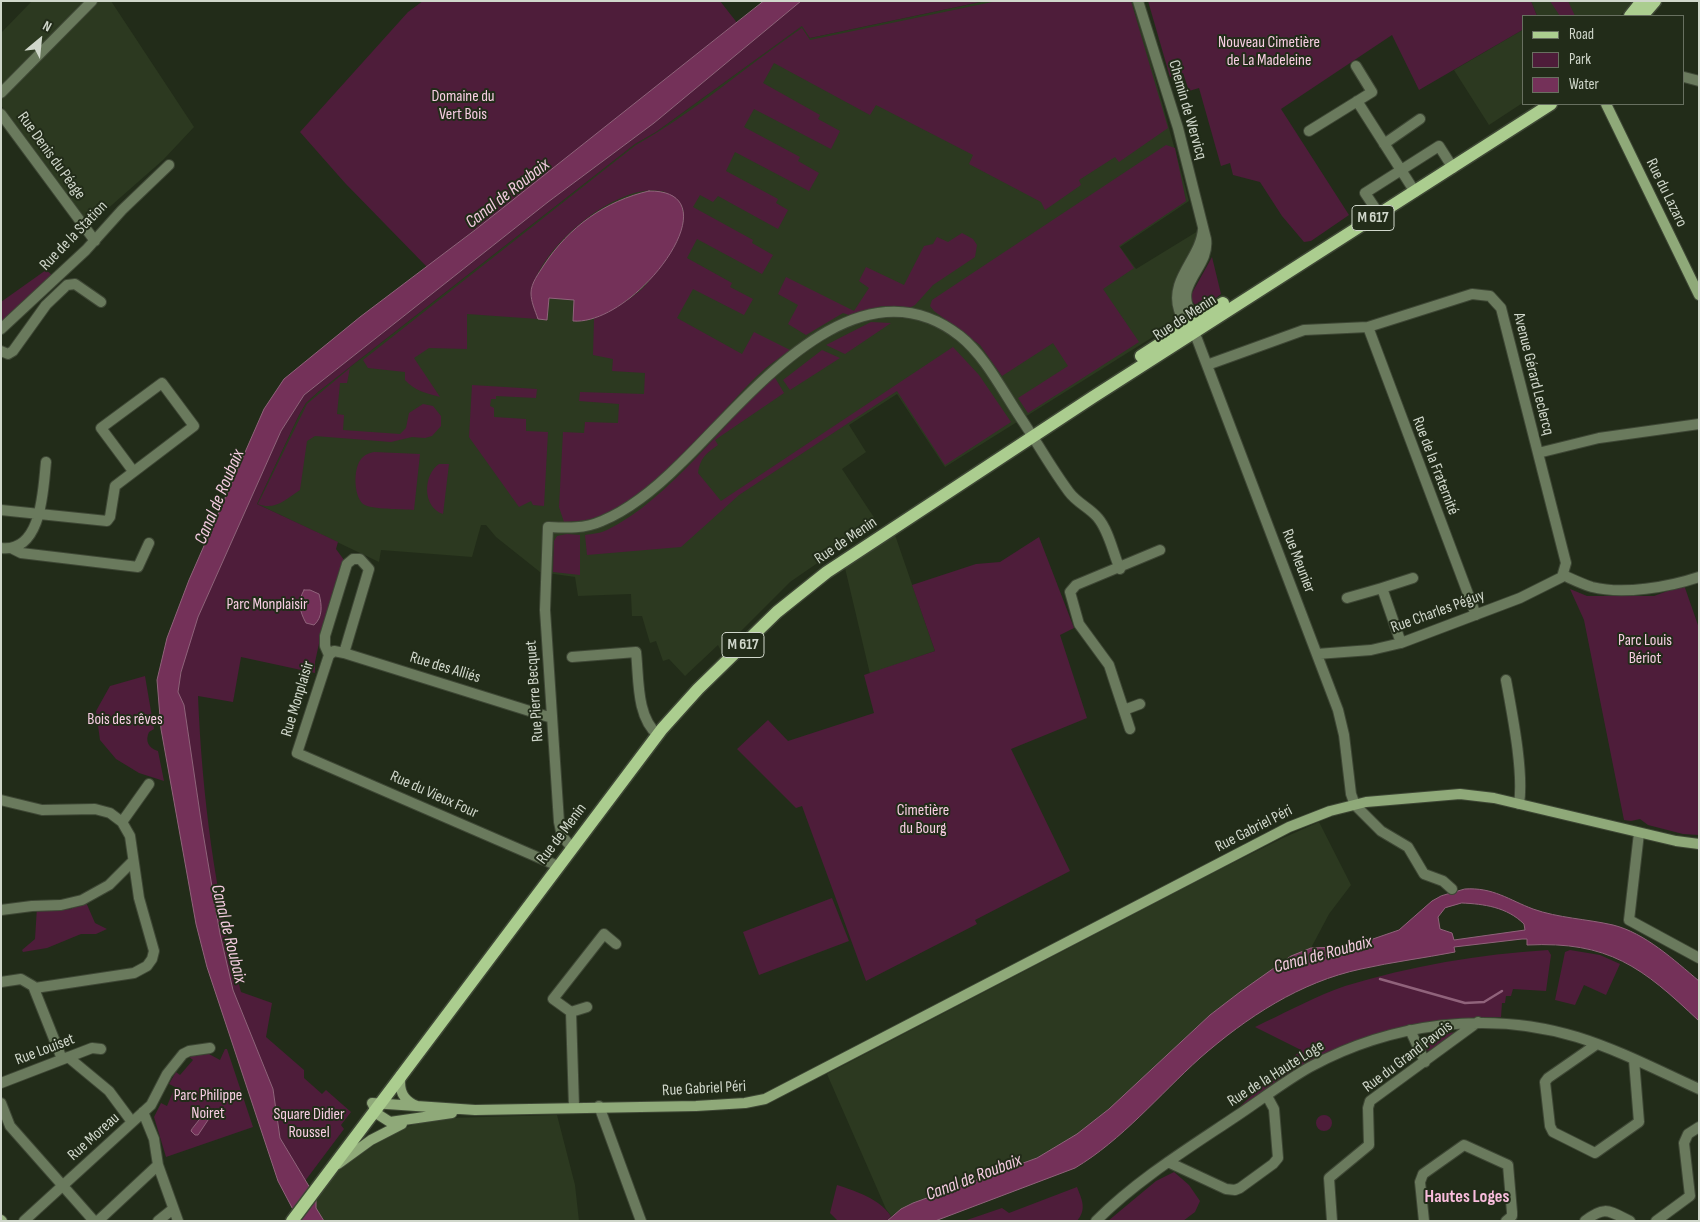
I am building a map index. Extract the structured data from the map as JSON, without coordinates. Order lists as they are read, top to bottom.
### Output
{
  "streets": {
    "main road": [
      "Rue du Lazaro",
      "M 617",
      "Rue de Menin",
      "Rue Gabriel Péri"
    ],
    "street": [
      "Chemin de Wervicq",
      "Rue Denis du Péage",
      "Rue de la Station",
      "Avenue Gérard Leclercq",
      "Rue de la Fraternité",
      "Rue Meunier",
      "Rue Charles Péguy",
      "Rue des Alliés",
      "Rue Pierre Becquet",
      "Rue Monplaisir",
      "Rue du Vieux Four",
      "Rue Louiset",
      "Rue du Grand Pavois",
      "Rue de la Haute Loge",
      "Rue Moreau"
    ]
  },
  "crossings": [
    ["Chemin de Wervicq", "Rue de Menin"],
    ["Chemin de Wervicq", "Rue Meunier"],
    ["Rue Denis du Péage", "Rue de la Station"],
    ["M 617", "Rue de Menin"],
    ["M 617", "Rue Gabriel Péri"],
    ["Rue de Menin", "Rue Meunier"],
    ["Rue de Menin", "Rue Pierre Becquet"],
    ["Rue de Menin", "Rue du Vieux Four"],
    ["Rue de Menin", "Rue Gabriel Péri"],
    ["Avenue Gérard Leclercq", "Rue de la Fraternité"],
    ["Avenue Gérard Leclercq", "Rue Meunier"],
    ["Avenue Gérard Leclercq", "Rue Charles Péguy"],
    ["Rue de la Fraternité", "Rue Charles Péguy"],
    ["Rue Meunier", "Rue Charles Péguy"],
    ["Rue Meunier", "Rue Gabriel Péri"],
    ["Rue des Alliés", "Rue Pierre Becquet"],
    ["Rue des Alliés", "Rue Monplaisir"],
    ["Rue Monplaisir", "Rue du Vieux Four"],
    ["Rue du Grand Pavois", "Rue de la Haute Loge"]
  ],
  "districts": ["Hautes Loges"],
  "water": ["Canal de Roubaix"],
  "parks": [
    "Nouveau Cimetière de La Madeleine",
    "Domaine du Vert Bois",
    "Parc Monplaisir",
    "Parc Louis Bériot",
    "Bois des rêves",
    "Cimetière du Bourg",
    "Parc Philippe Noiret",
    "Square Didier Roussel"
  ],
  "legend": ["Road", "Park", "Water"],
  "north": "top right"
}
